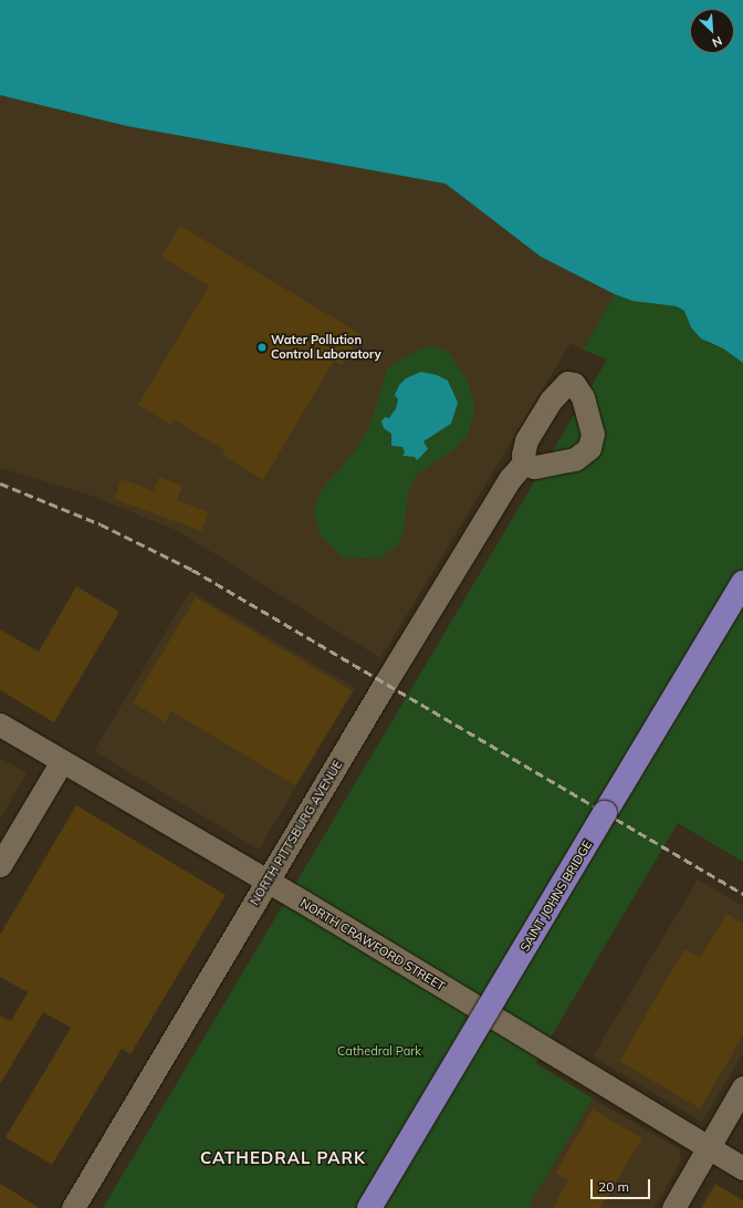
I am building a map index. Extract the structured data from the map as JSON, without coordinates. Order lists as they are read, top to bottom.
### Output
{
  "streets": {
    "main road": ["SAINT JOHNS BRIDGE"],
    "street": ["NORTH PITTSBURG AVENUE", "NORTH CRAWFORD STREET"]
  },
  "crossings": [
    ["NORTH PITTSBURG AVENUE", "NORTH CRAWFORD STREET"]
  ],
  "districts": ["CATHEDRAL PARK"],
  "parks": ["Cathedral Park"],
  "places": ["Water Pollution Control Laboratory"],
  "scale_bar": "20 m",
  "north": "bottom right"
}
